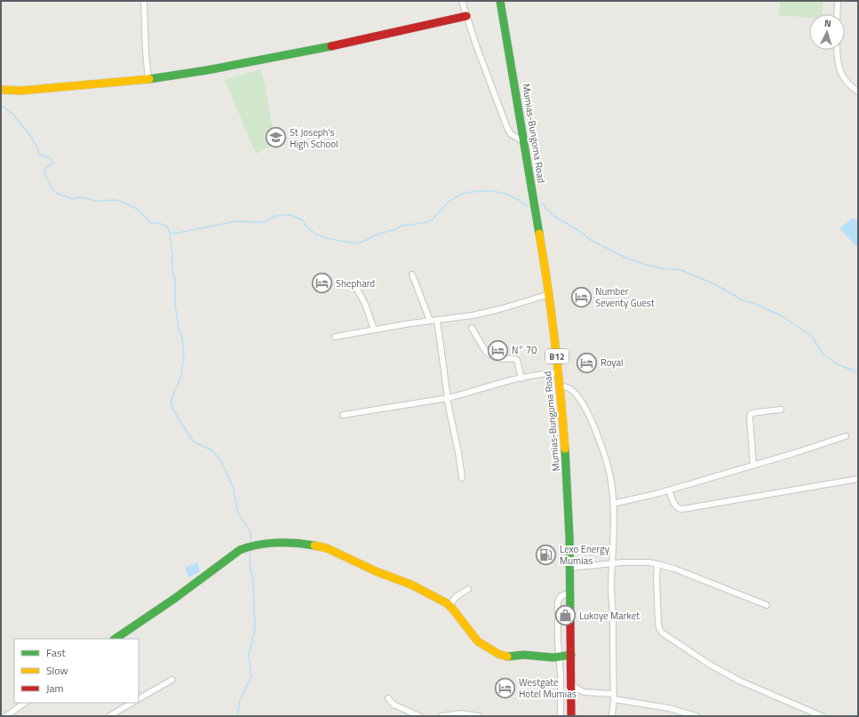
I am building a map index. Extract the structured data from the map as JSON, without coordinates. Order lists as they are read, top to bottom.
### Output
{
  "streets": {
    "main road": ["Mumias-Bungoma Road", "B12"]
  },
  "places": {
    "school or university": ["St Joseph's High School"],
    "hotel": [
      "Shephard",
      "Number Seventy Guest",
      "N° 70",
      "Royal",
      "Westgate Hotel Mumias"
    ],
    "fuel station": ["Lexo Energy Mumias"],
    "shop": ["Lukoye Market"]
  },
  "legend": ["Fast", "Slow", "Jam"],
  "north": "top"
}
